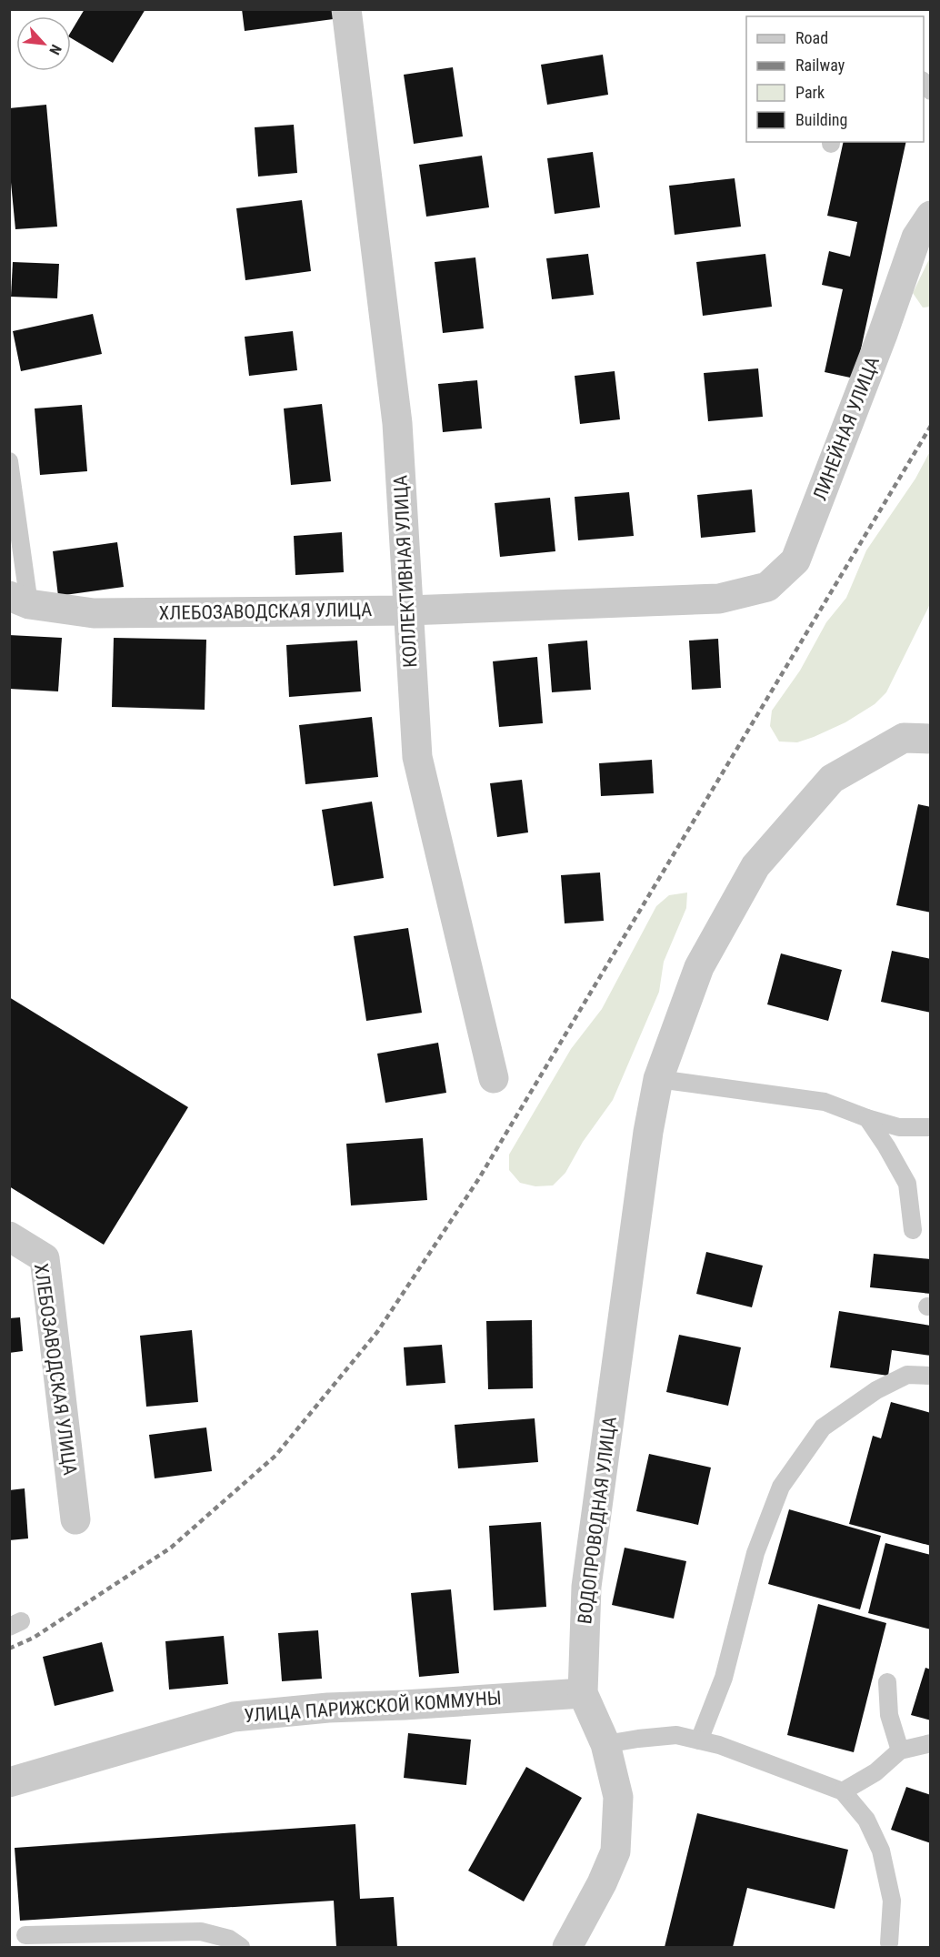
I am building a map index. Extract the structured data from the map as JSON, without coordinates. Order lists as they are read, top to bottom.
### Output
{
  "streets": {
    "street": [
      "ЛИНЕЙНАЯ УЛИЦА",
      "КОЛЛЕКТИВНАЯ УЛИЦА",
      "ХЛЕБОЗАВОДСКАЯ УЛИЦА",
      "ВОДОПРОВОДНАЯ УЛИЦА",
      "УЛИЦА ПАРИЖСКОЙ КОММУНЫ"
    ]
  },
  "crossings": [
    ["ЛИНЕЙНАЯ УЛИЦА", "ХЛЕБОЗАВОДСКАЯ УЛИЦА"],
    ["КОЛЛЕКТИВНАЯ УЛИЦА", "ХЛЕБОЗАВОДСКАЯ УЛИЦА"],
    ["ВОДОПРОВОДНАЯ УЛИЦА", "УЛИЦА ПАРИЖСКОЙ КОММУНЫ"]
  ],
  "legend": [
    "Road",
    "Railway",
    "Park",
    "Building"
  ],
  "north": "bottom right"
}
